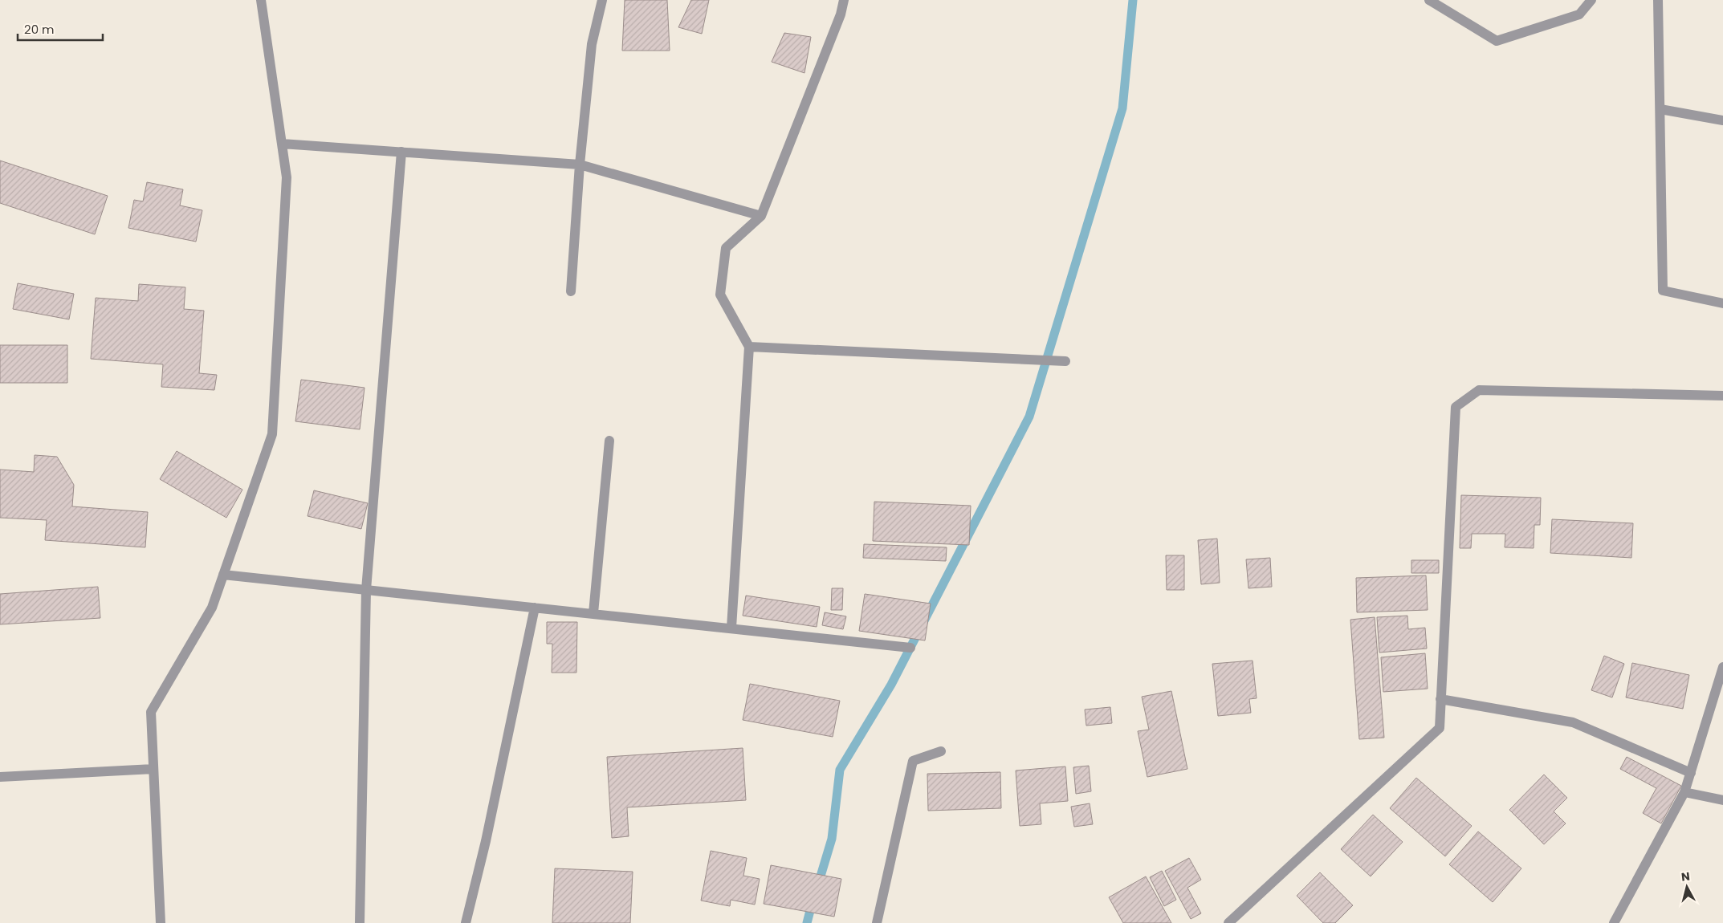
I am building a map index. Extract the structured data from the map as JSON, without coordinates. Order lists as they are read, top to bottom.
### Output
{
  "scale_bar": "20 m",
  "north": "top"
}
